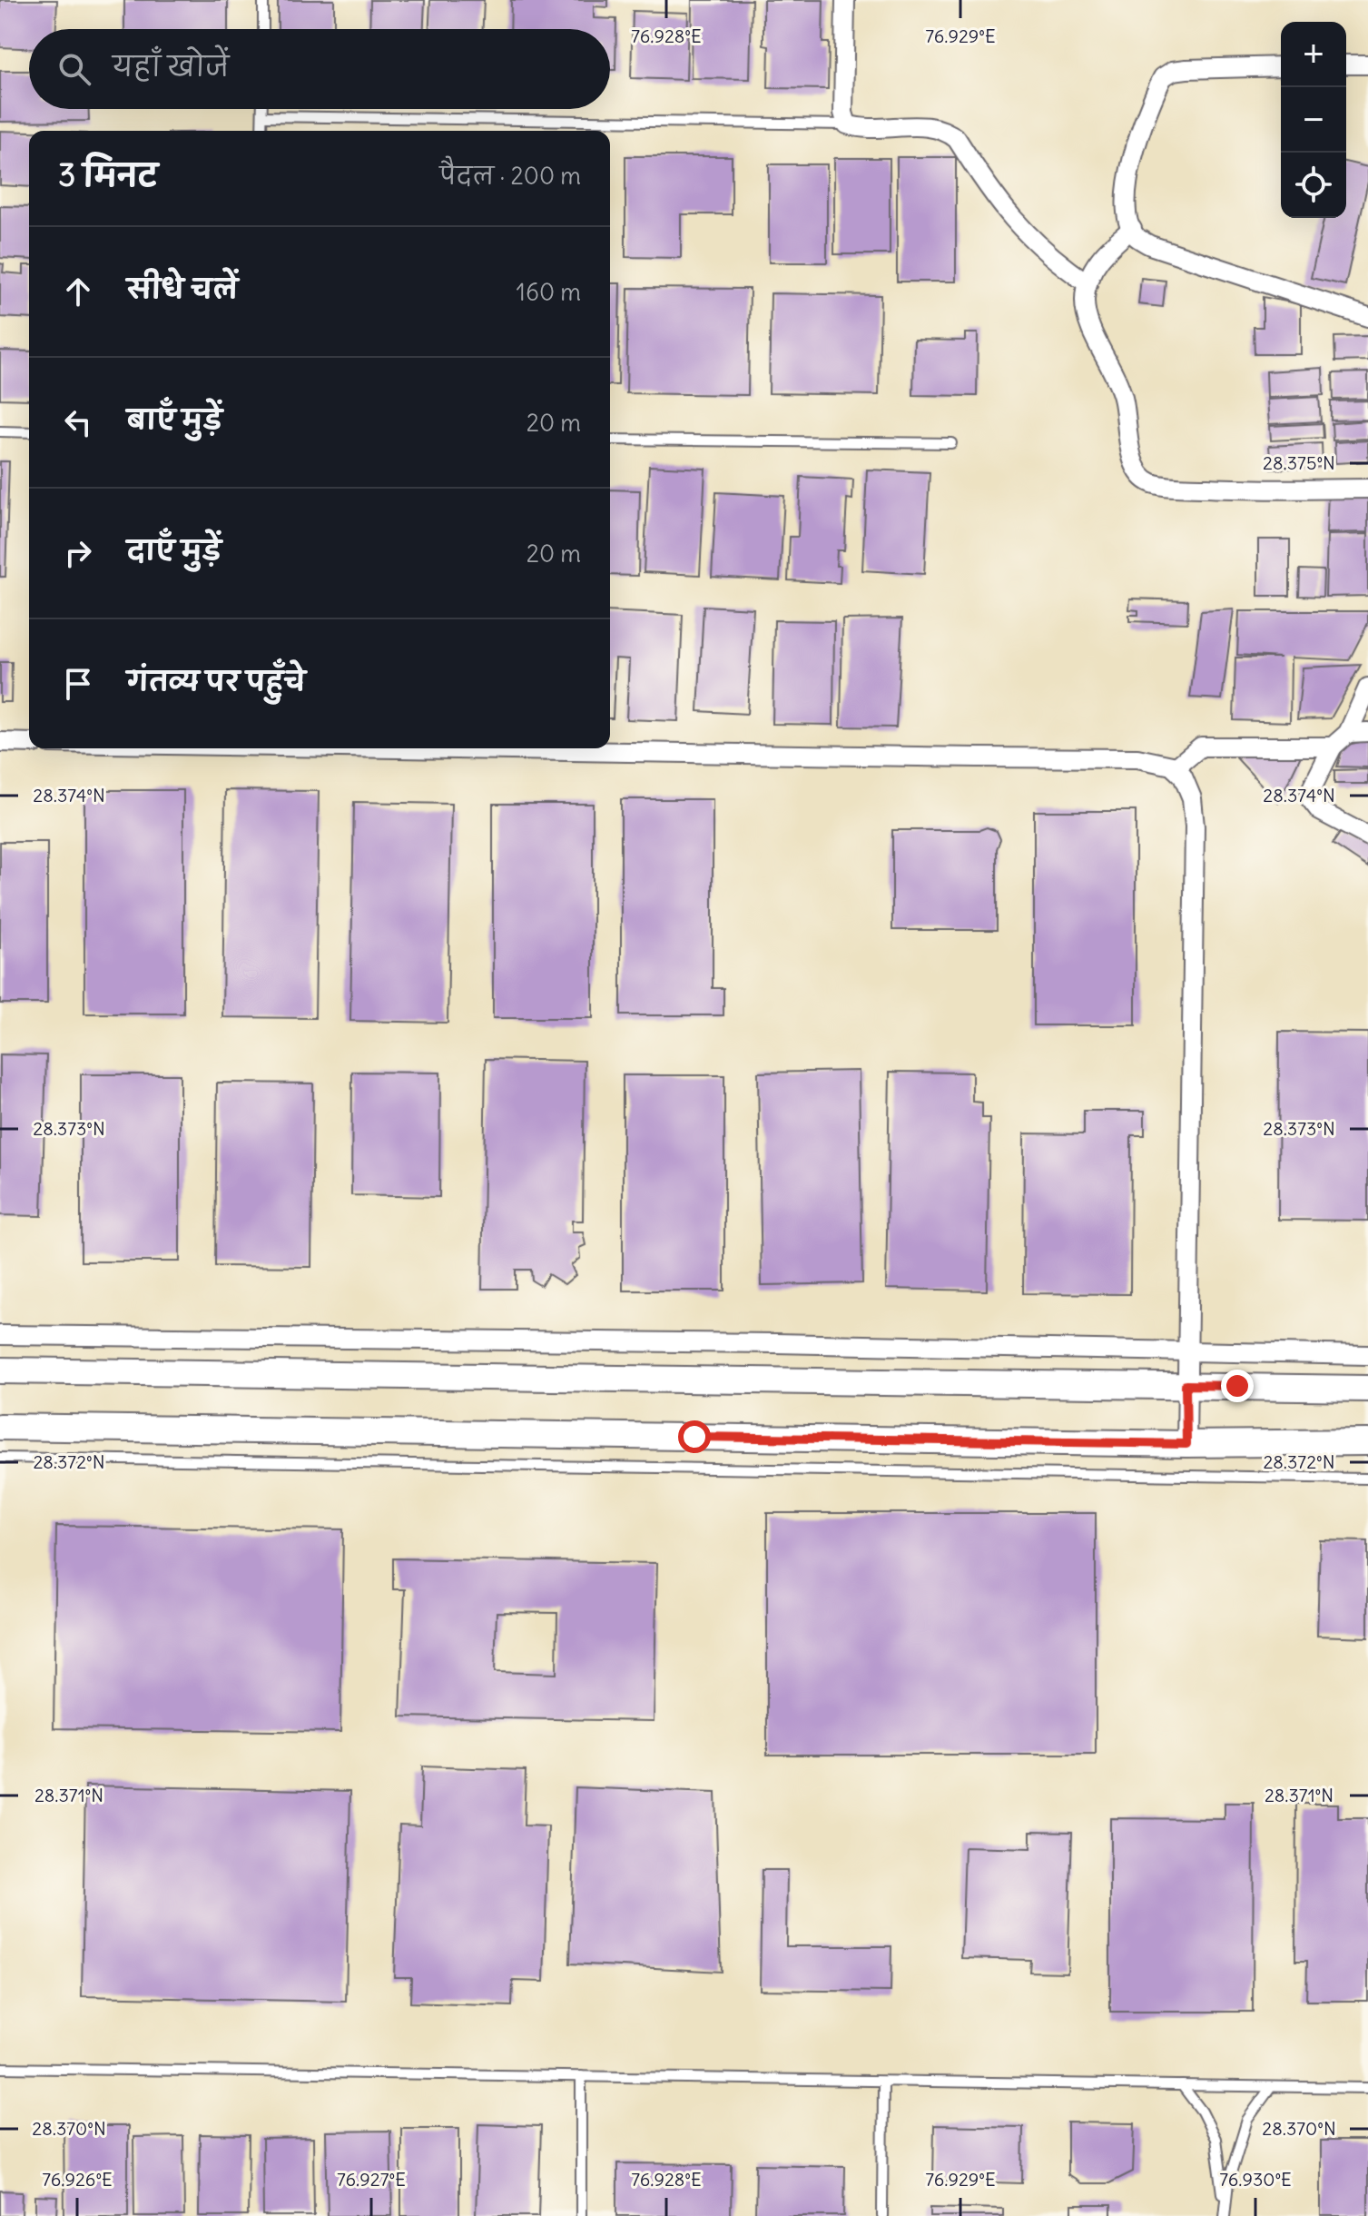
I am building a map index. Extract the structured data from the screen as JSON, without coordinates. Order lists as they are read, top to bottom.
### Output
{
  "page": {
    "map_buttons": ["+", "−"],
    "search": "यहाँ खोजें",
    "heading": ["3 मिनट", "पैदल · 200 m"],
    "list": [
      ["सीधे चलें", "160 m"],
      ["बाएँ मुड़ें", "20 m"],
      ["दाएँ मुड़ें", "20 m"],
      "गंतव्य पर पहुँचे"
    ]
  },
  "coordinates": [
    "76.928°E",
    "76.929°E",
    "28.375°N",
    "28.374°N",
    "28.373°N",
    "28.372°N",
    "28.371°N",
    "28.370°N",
    "76.926°E",
    "76.927°E",
    "76.930°E"
  ]
}
